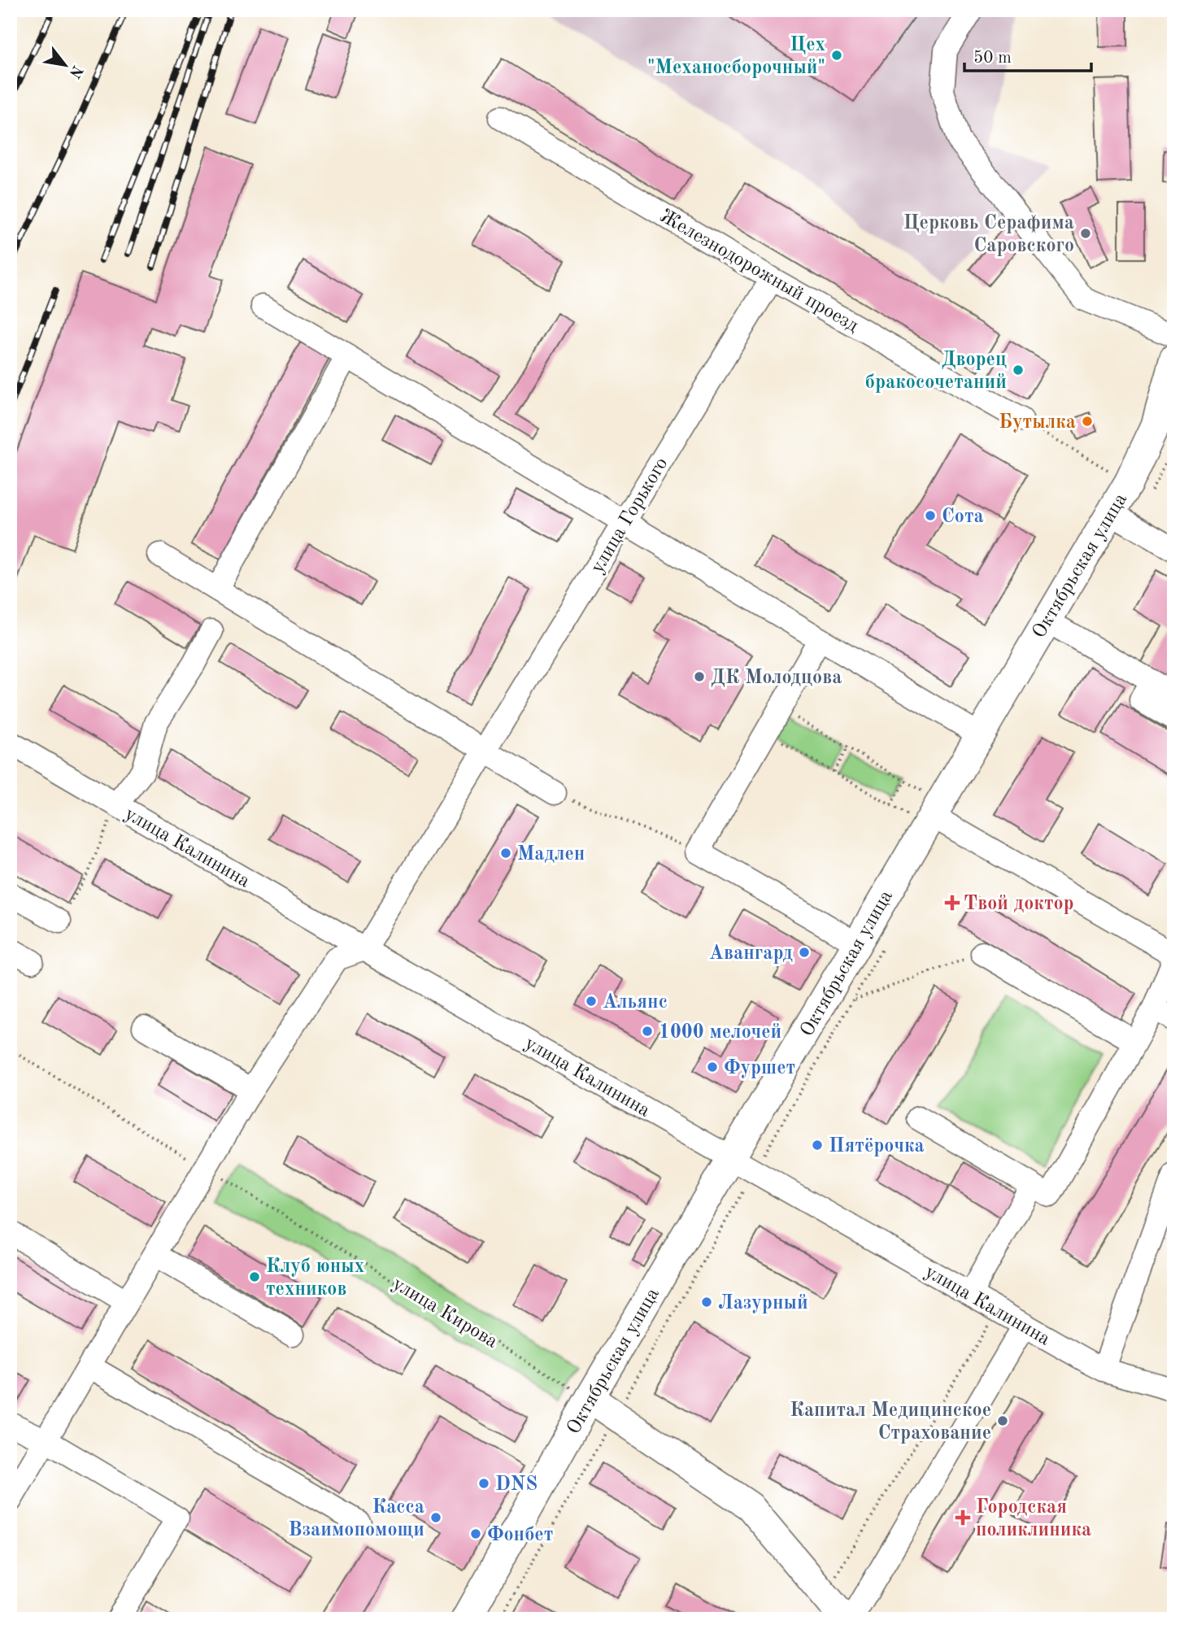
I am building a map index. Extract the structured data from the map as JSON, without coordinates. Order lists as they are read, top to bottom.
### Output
{
  "streets": {
    "main road": ["Октябрьская улица"],
    "street": ["Железнодорожный проезд", "улица Горького", "улица Калинина"],
    "path": ["улица Кирова"]
  },
  "crossings": [
    ["Железнодорожный проезд", "улица Горького"],
    ["улица Горького", "улица Калинина"],
    ["Октябрьская улица", "улица Калинина"],
    ["Октябрьская улица", "улица Кирова"]
  ],
  "places": {
    "other": [
      "Цех \"Механосборочный\"",
      "Церковь Серафима Саровского",
      "Дворец бракосочетаний",
      "Бутылка",
      "Сота",
      "ДК Молодцова",
      "Мадлен",
      "Авангард",
      "Альянс",
      "1000 мелочей",
      "Фуршет",
      "Пятёрочка",
      "Клуб юных техников",
      "Лазурный",
      "Капитал Медицинское Страхование",
      "DNS",
      "Касса Взаимопомощи",
      "Фонбет"
    ],
    "health": ["Твой доктор", "Городская поликлиника"]
  },
  "scale_bar": "50 m",
  "north": "bottom right"
}
